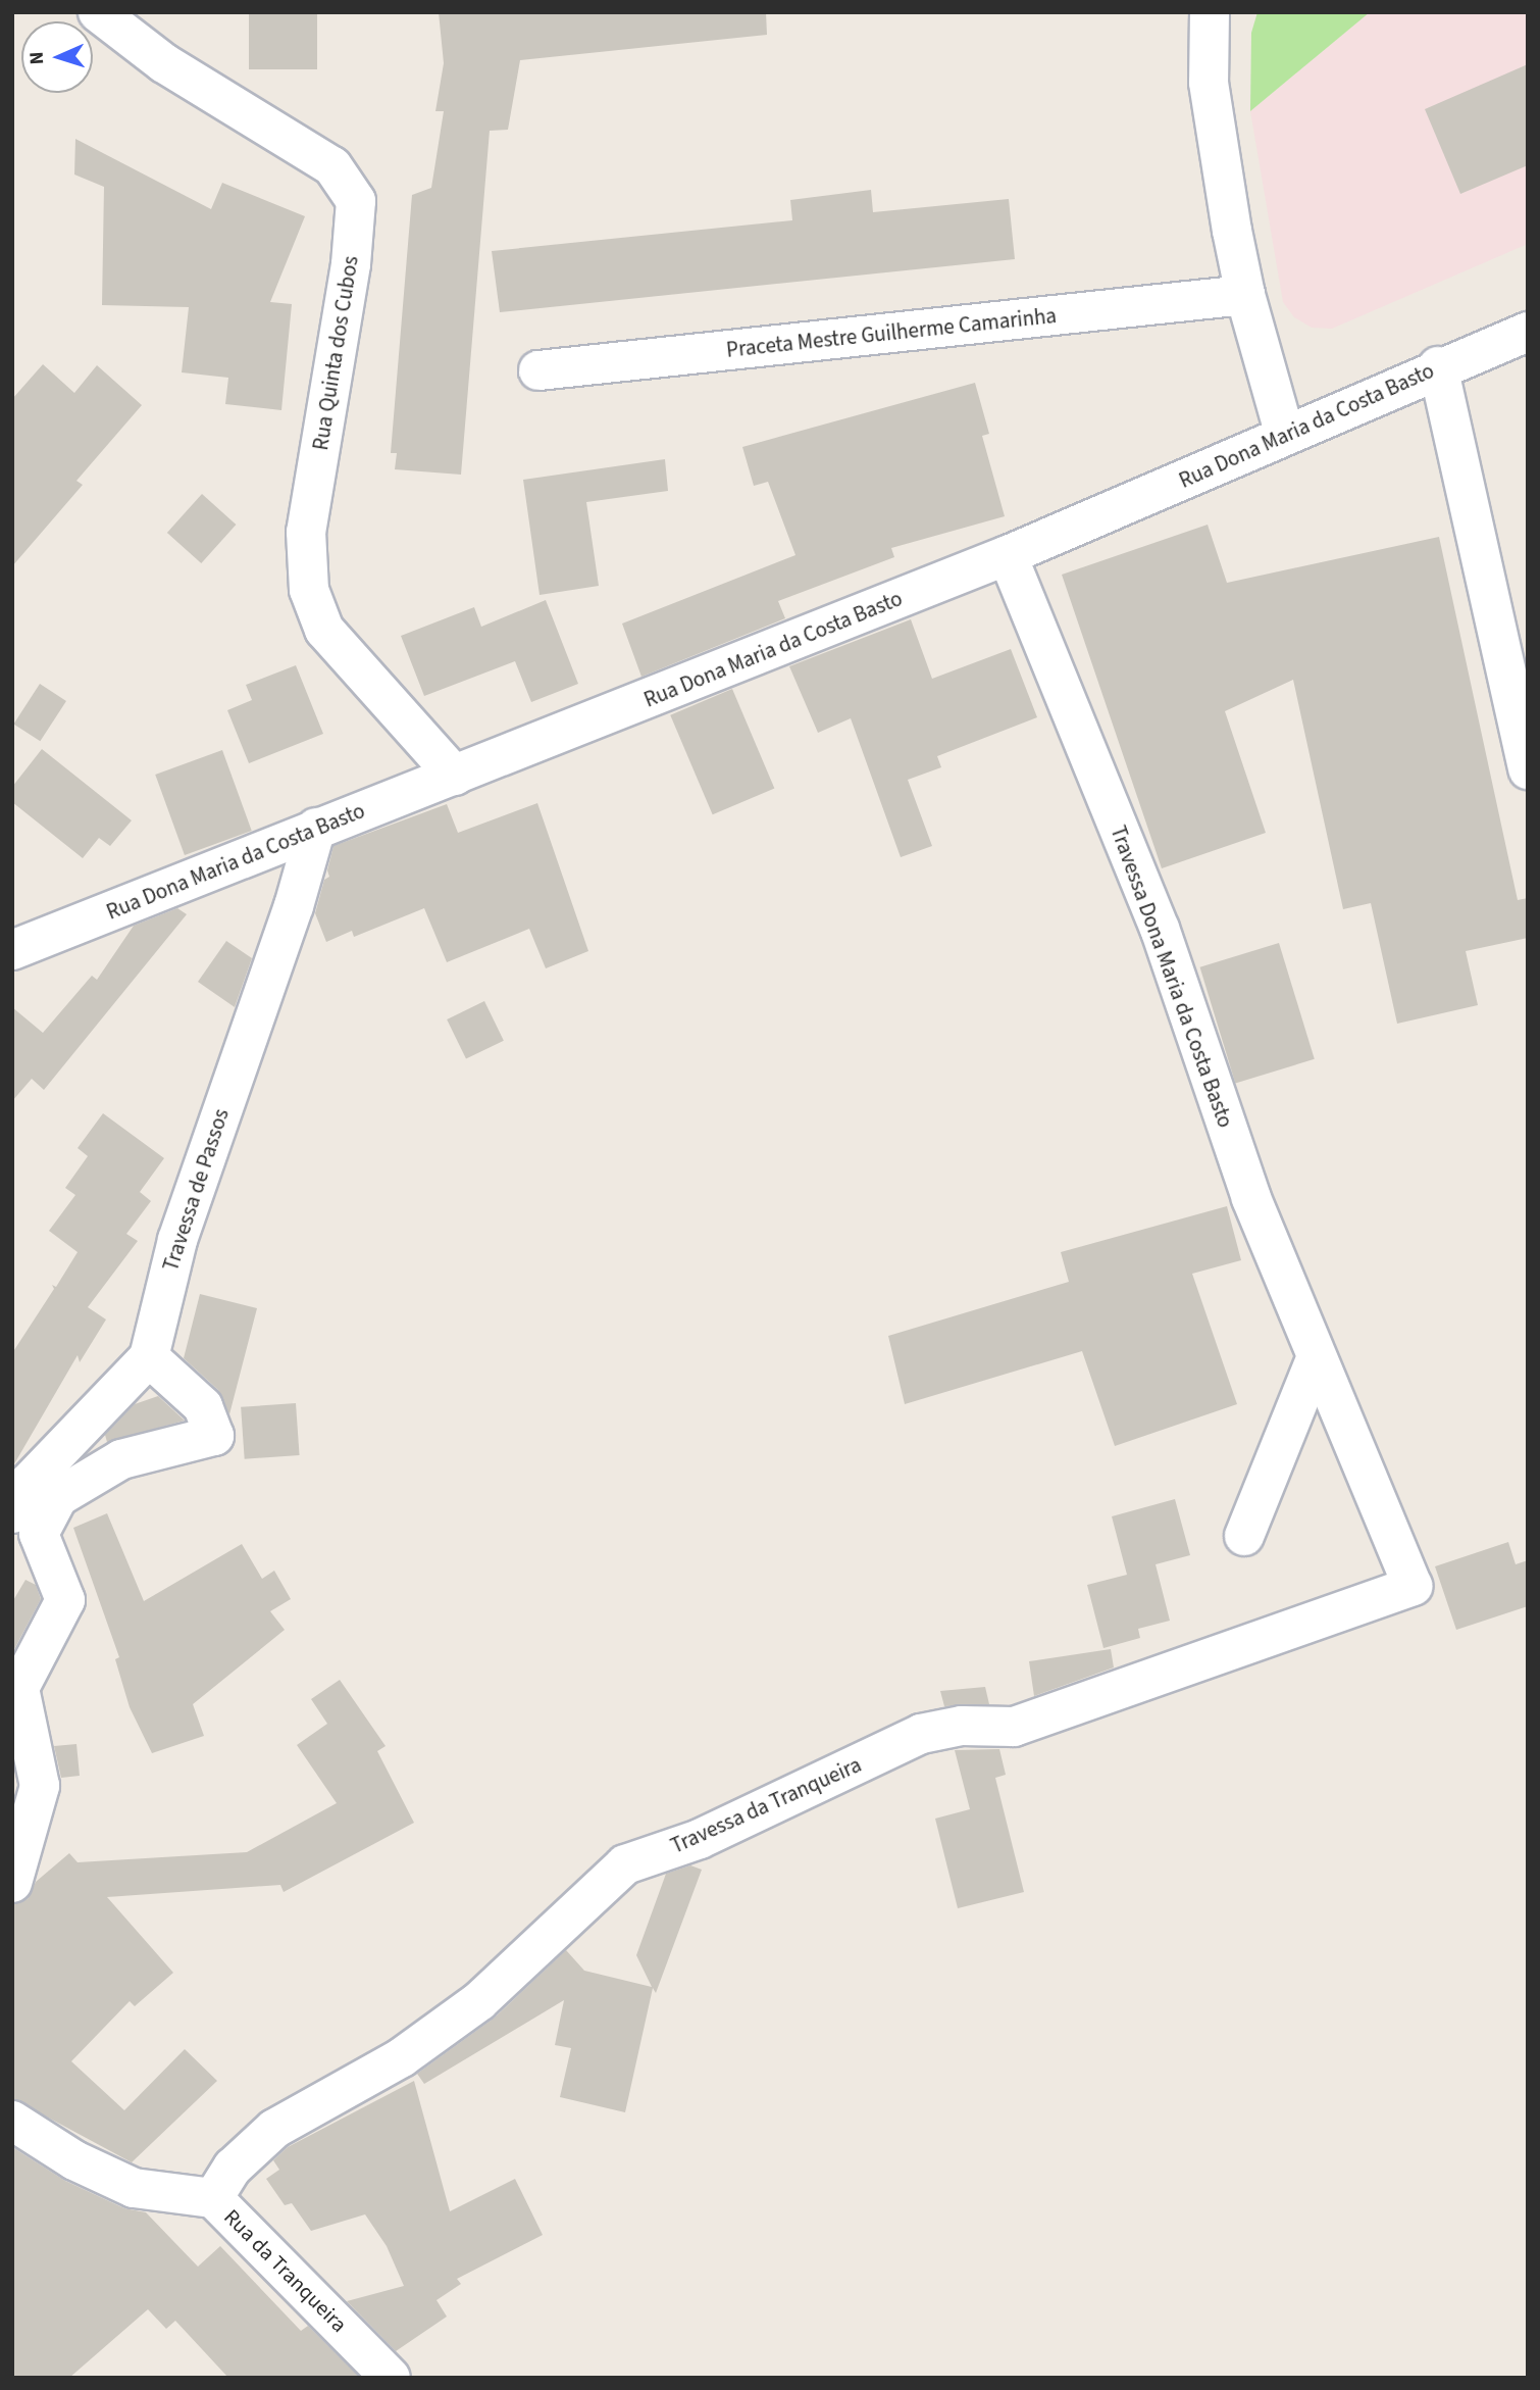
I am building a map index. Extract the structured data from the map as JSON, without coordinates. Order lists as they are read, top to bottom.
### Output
{
  "streets": {
    "street": [
      "Praceta Mestre Guilherme Camarinha",
      "Rua Quinta dos Cubos",
      "Rua Dona Maria da Costa Basto",
      "Travessa Dona Maria da Costa Basto",
      "Travessa de Passos",
      "Travessa da Tranqueira",
      "Rua da Tranqueira"
    ]
  },
  "crossings": [
    ["Rua Quinta dos Cubos", "Rua Dona Maria da Costa Basto"],
    ["Rua Dona Maria da Costa Basto", "Travessa Dona Maria da Costa Basto"],
    ["Rua Dona Maria da Costa Basto", "Travessa de Passos"],
    ["Travessa Dona Maria da Costa Basto", "Travessa da Tranqueira"],
    ["Travessa da Tranqueira", "Rua da Tranqueira"]
  ],
  "north": "left"
}
